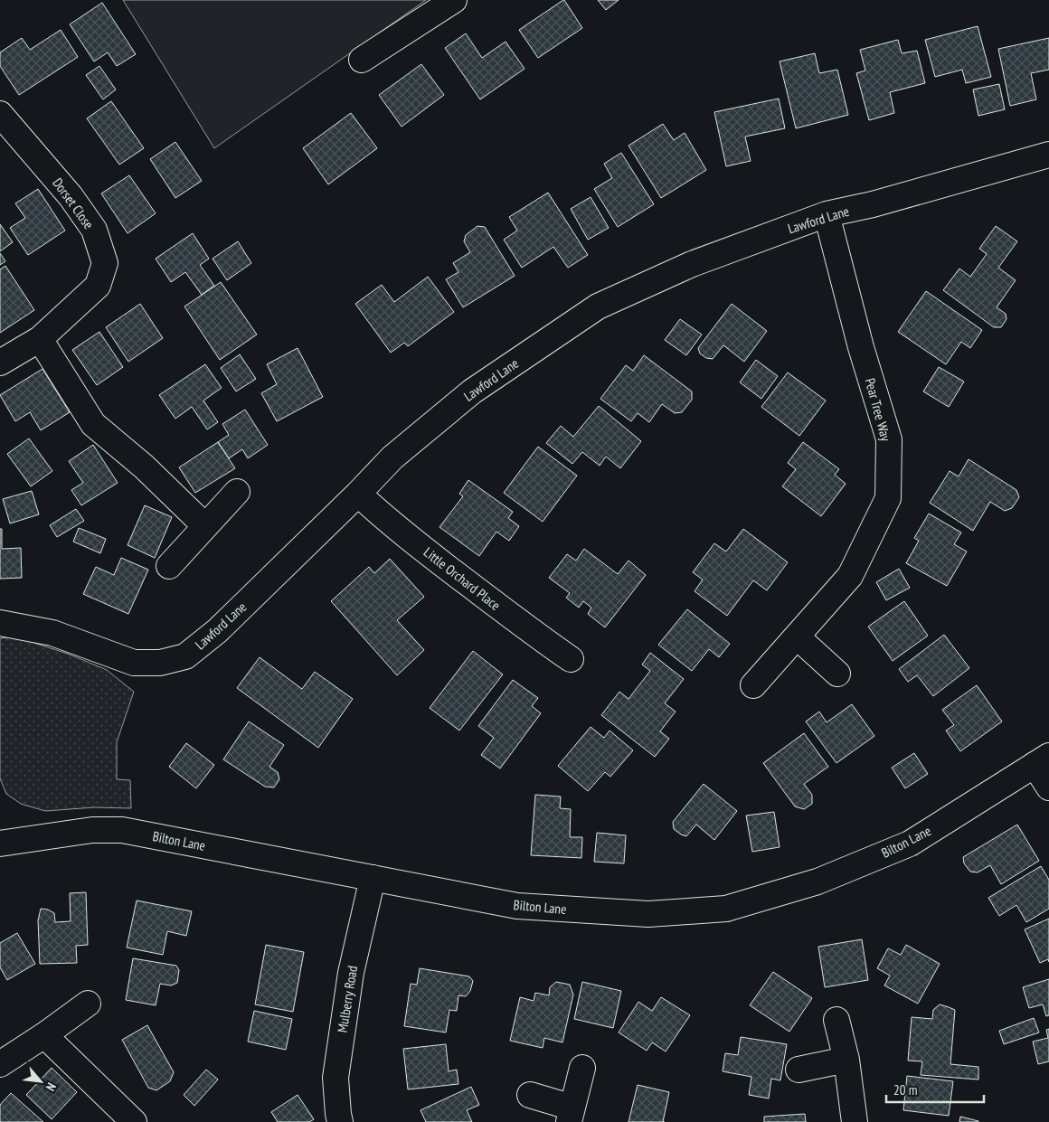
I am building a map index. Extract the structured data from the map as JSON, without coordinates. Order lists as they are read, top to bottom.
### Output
{
  "streets": {
    "street": [
      "Dorset Close",
      "Lawford Lane",
      "Pear Tree Way",
      "Little Orchard Place",
      "Bilton Lane",
      "Mulberry Road"
    ]
  },
  "crossings": [
    ["Lawford Lane", "Pear Tree Way"],
    ["Lawford Lane", "Little Orchard Place"],
    ["Bilton Lane", "Mulberry Road"]
  ],
  "scale_bar": "20 m",
  "north": "bottom right"
}
